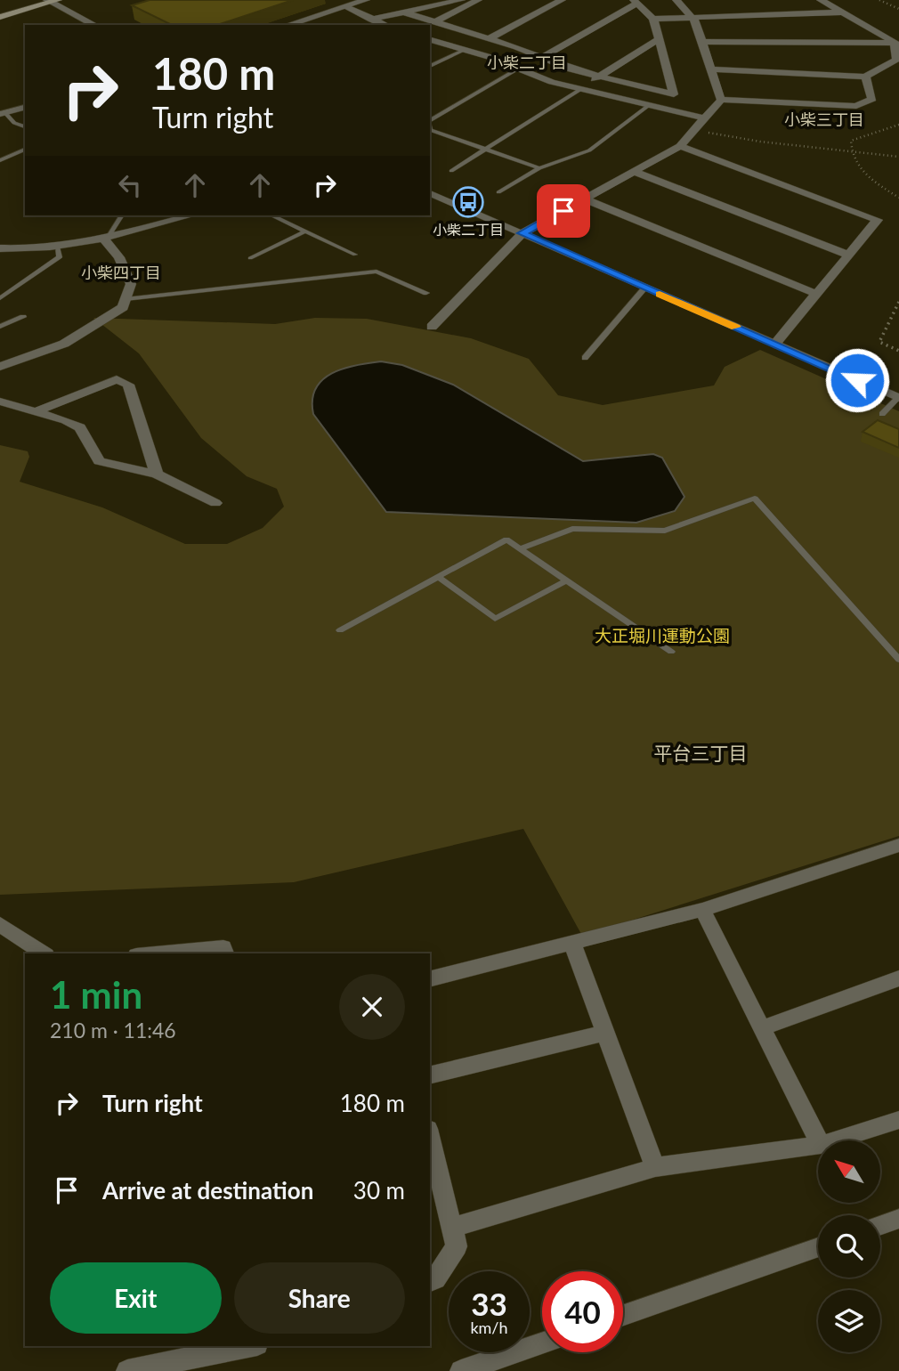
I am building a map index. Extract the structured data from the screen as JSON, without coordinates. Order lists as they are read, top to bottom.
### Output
{
  "districts": [
    "小柴二丁目",
    "小柴三丁目",
    "小柴四丁目",
    "平台三丁目"
  ],
  "parks": ["大正堀川運動公園"],
  "places": {
    "bus stop": ["小柴二丁目"]
  },
  "north": "top left",
  "page": {
    "turn": ["180 m", "Turn right"],
    "heading": ["1 min", "210 m · 11:46"],
    "list": [
      {
        "name": "Turn right",
        "value": "180 m"
      },
      {
        "name": "Arrive at destination",
        "value": "30 m"
      }
    ],
    "buttons": ["Exit", "Share"],
    "speed": "33 km/h",
    "limit": "40"
  }
}
